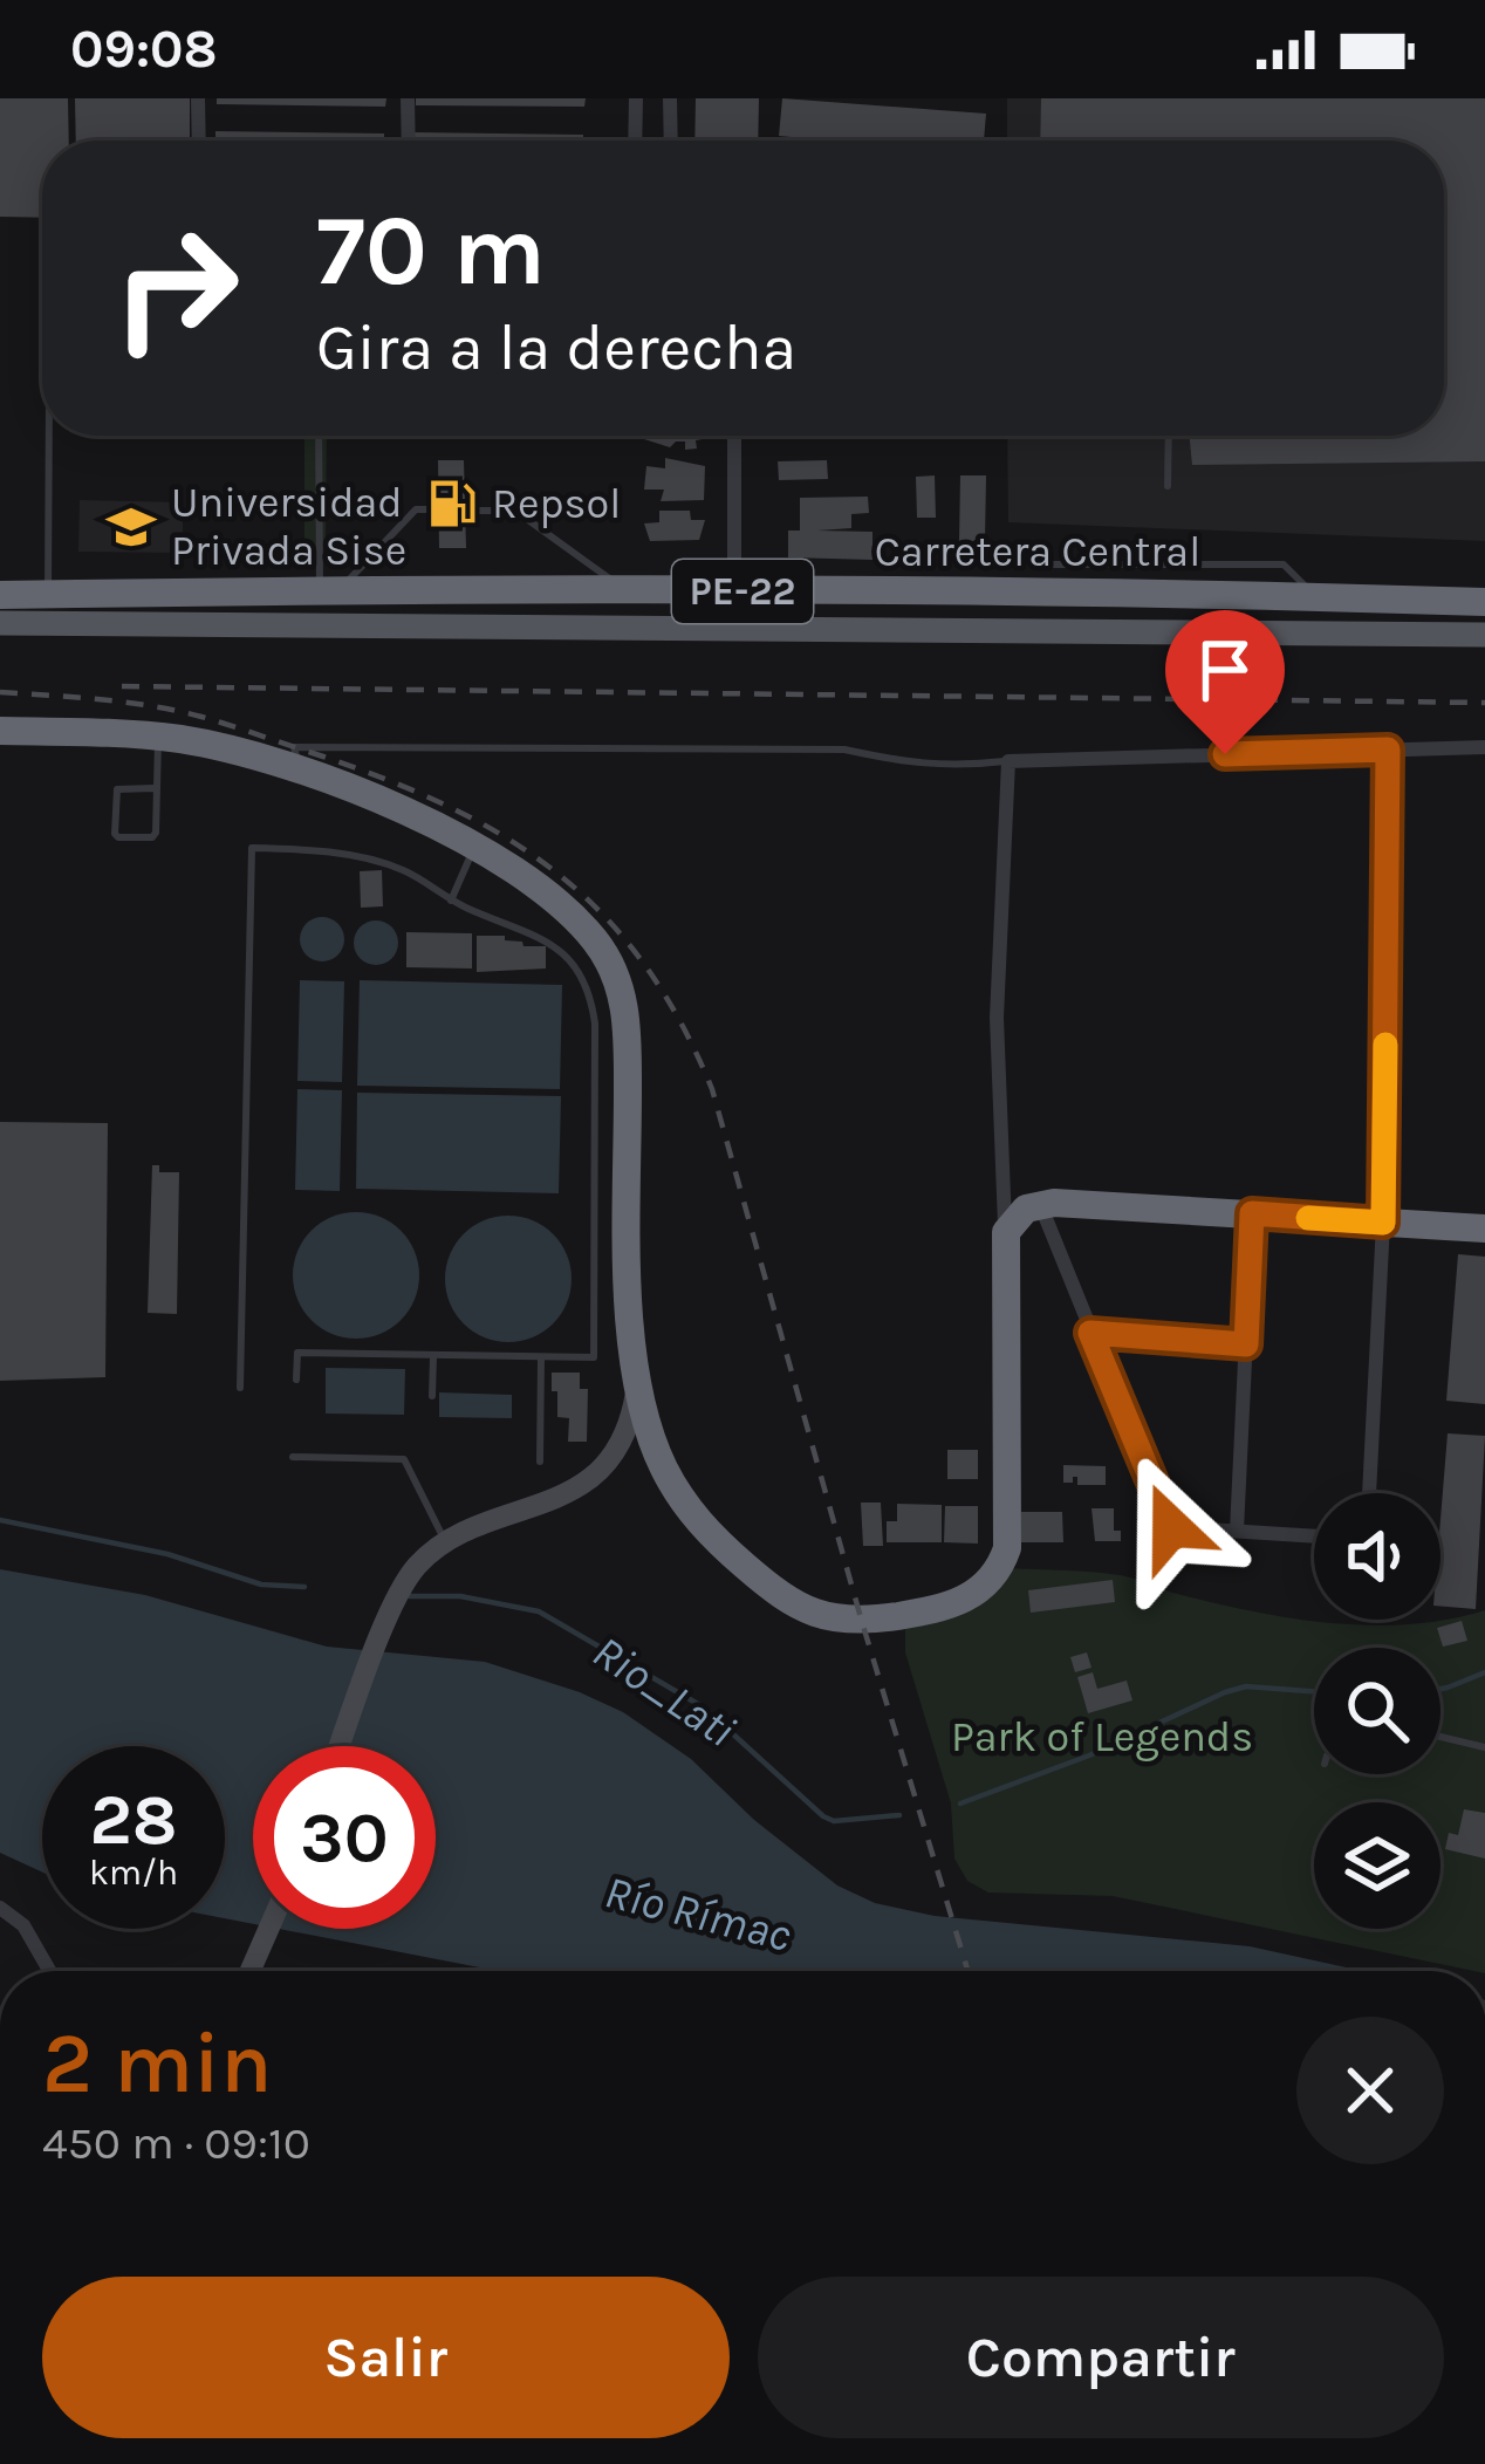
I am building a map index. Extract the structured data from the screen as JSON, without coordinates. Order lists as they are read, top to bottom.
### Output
{
  "streets": {
    "highway": ["Carretera Central", "PE-22"]
  },
  "water": ["Rio_Lati", "Río Rímac"],
  "parks": ["Park of Legends"],
  "places": {
    "fuel station": ["Repsol"],
    "school or university": ["Universidad Privada Sise"]
  },
  "page": {
    "status": "09:08",
    "turn": ["70 m", "Gira a la derecha"],
    "speed": "28 km/h",
    "limit": "30",
    "heading": ["2 min", "450 m · 09:10"],
    "buttons": ["Salir", "Compartir"]
  }
}
